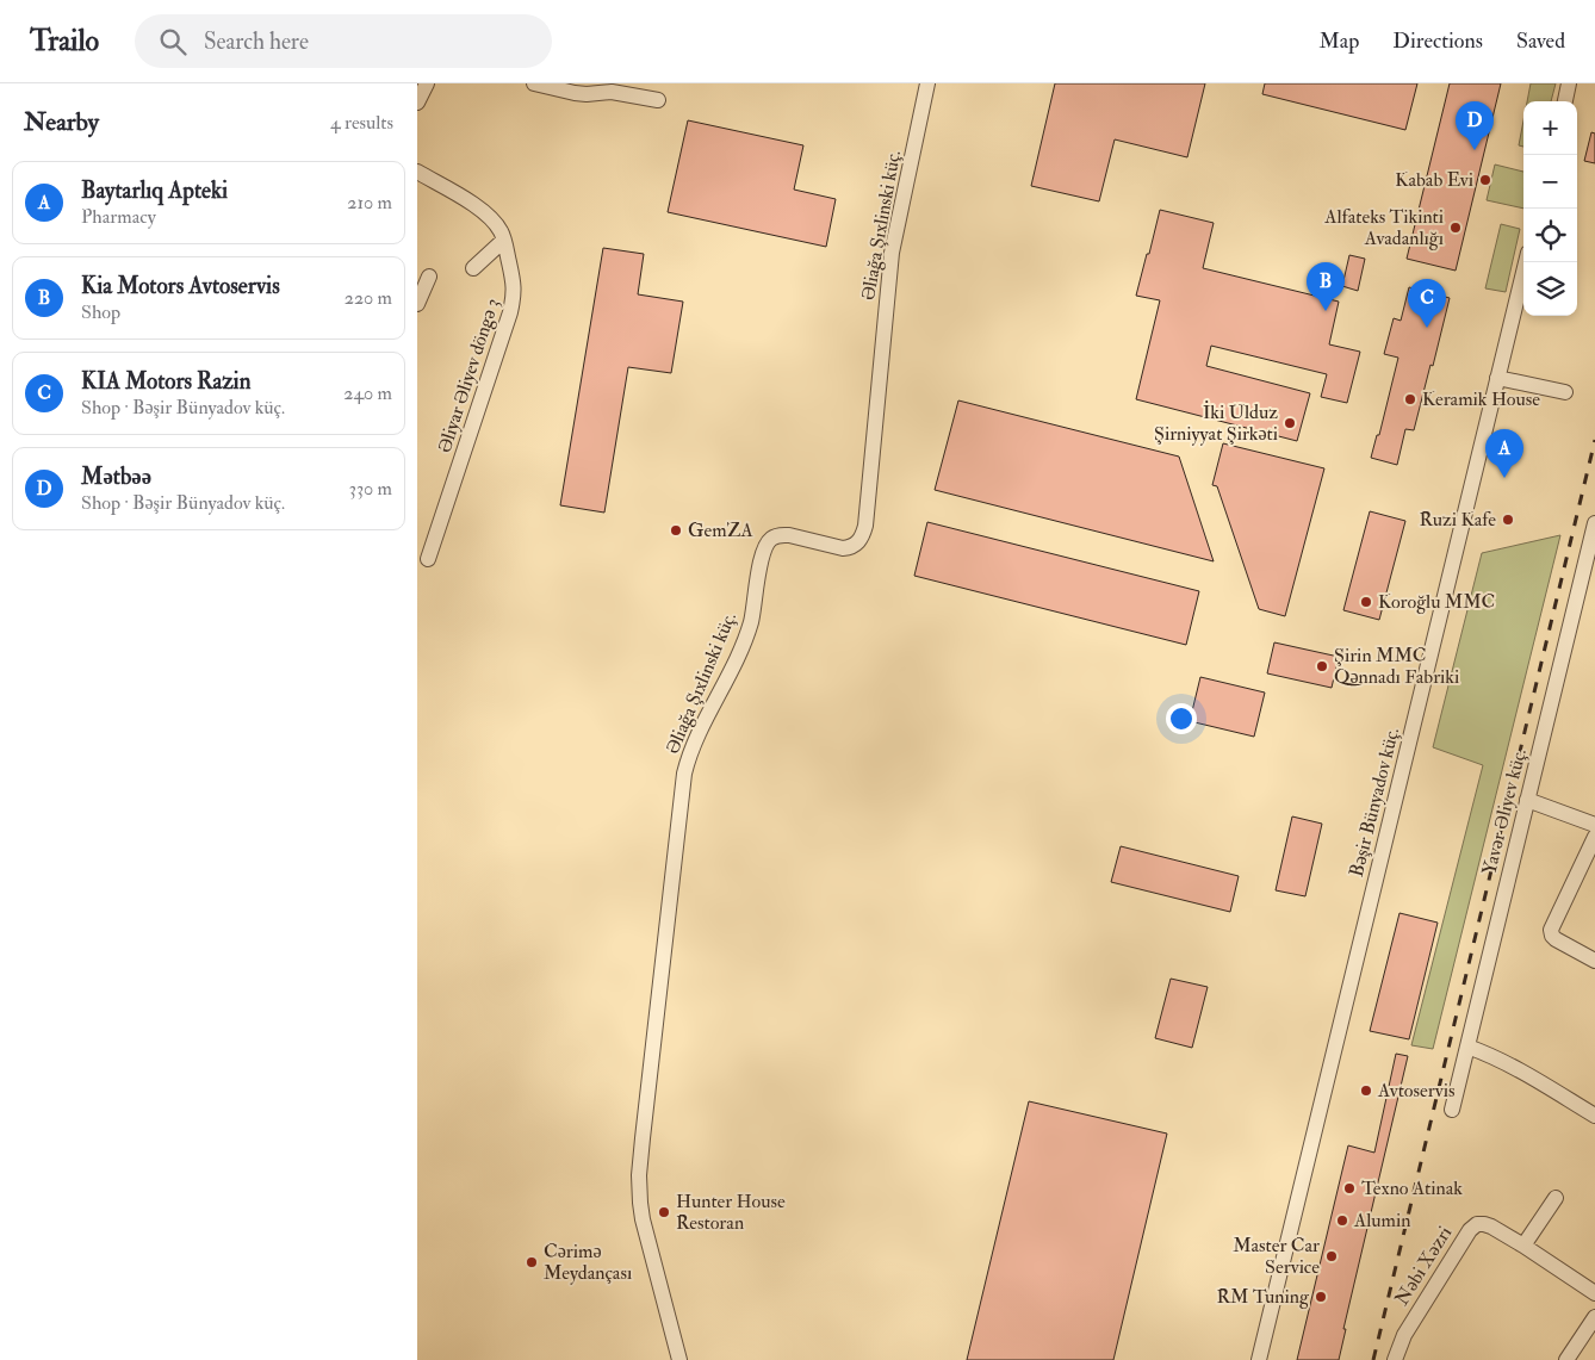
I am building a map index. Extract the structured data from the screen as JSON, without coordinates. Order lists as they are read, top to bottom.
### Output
{
  "streets": {
    "street": [
      "Əliağa Şıxlinski küç.",
      "Əliyar Əliyev döngə 3",
      "Bəşir Bünyadov küç.",
      "Yavər Əliyev küç.",
      "Nəbi Xəzri"
    ]
  },
  "places": [
    "Kabab Evi",
    "Alfateks Tikinti Avadanlığı",
    "Keramik House",
    "İki Ulduz Şirniyyat Şirkəti",
    "Ruzi Kafe",
    "GemZA",
    "Koroğlu MMC",
    "Şirin MMC Qənnadı Fabriki",
    "Avtoservis",
    "Texno Atinak",
    "Hunter House Restoran",
    "Alumin",
    "Master Car Service",
    "Cərimə Meydançası",
    "RM Tuning"
  ],
  "page": {
    "header": "Trailo",
    "search": "Search here",
    "nav": ["Map", "Directions", "Saved"],
    "heading": ["Nearby", "4 results"],
    "map_buttons": ["+", "−"],
    "pins": [
      "D",
      "B",
      "C",
      "A"
    ],
    "list": [
      {
        "mark": "A",
        "name": "Baytarlıq Apteki",
        "note": "Pharmacy",
        "value": "210 m"
      },
      {
        "mark": "B",
        "name": "Kia Motors Avtoservis",
        "note": "Shop",
        "value": "220 m"
      },
      {
        "mark": "C",
        "name": "KIA Motors Razin",
        "note": "Shop · Bəşir Bünyadov küç.",
        "value": "240 m"
      },
      {
        "mark": "D",
        "name": "Mətbəə",
        "note": "Shop · Bəşir Bünyadov küç.",
        "value": "330 m"
      }
    ]
  }
}
